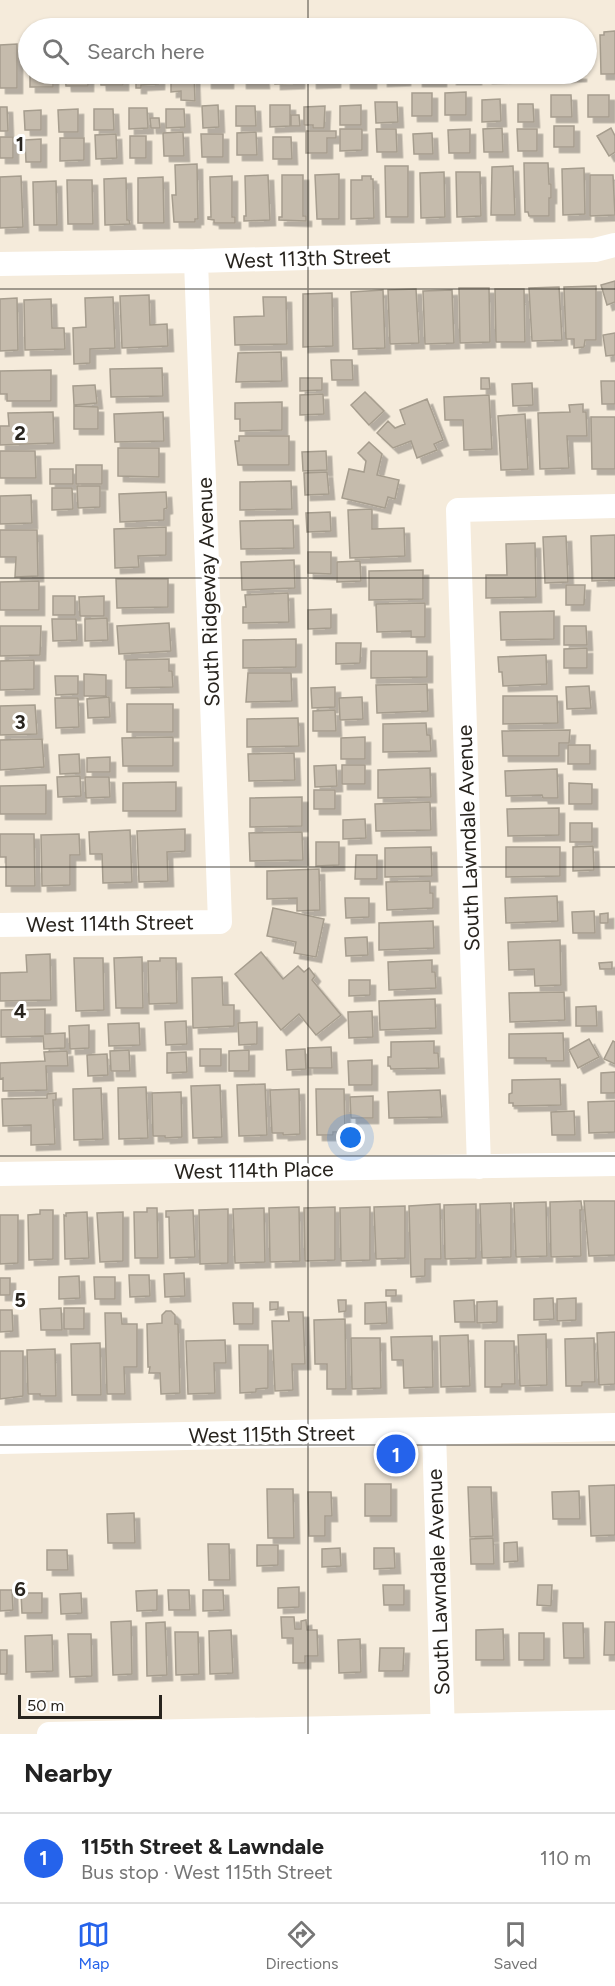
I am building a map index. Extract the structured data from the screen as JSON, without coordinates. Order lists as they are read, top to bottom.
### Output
{
  "streets": {
    "street": [
      "West 113th Street",
      "South Ridgeway Avenue",
      "South Lawndale Avenue",
      "West 114th Street",
      "West 114th Place",
      "West 115th Street"
    ]
  },
  "crossings": [
    ["West 113th Street", "South Ridgeway Avenue"],
    ["South Ridgeway Avenue", "West 114th Street"],
    ["South Lawndale Avenue", "West 114th Place"],
    ["South Lawndale Avenue", "West 115th Street"]
  ],
  "scale_bar": "50 m",
  "page": {
    "search": "Search here",
    "pins": "1",
    "scale": "50 m",
    "heading": "Nearby",
    "list": [
      {
        "mark": "1",
        "name": "115th Street & Lawndale",
        "note": "Bus stop · West 115th Street",
        "value": "110 m"
      }
    ],
    "nav": ["Map", "Directions", "Saved"]
  },
  "grid": {
    "rows": [
      "1",
      "2",
      "3",
      "4",
      "5",
      "6"
    ]
  }
}
